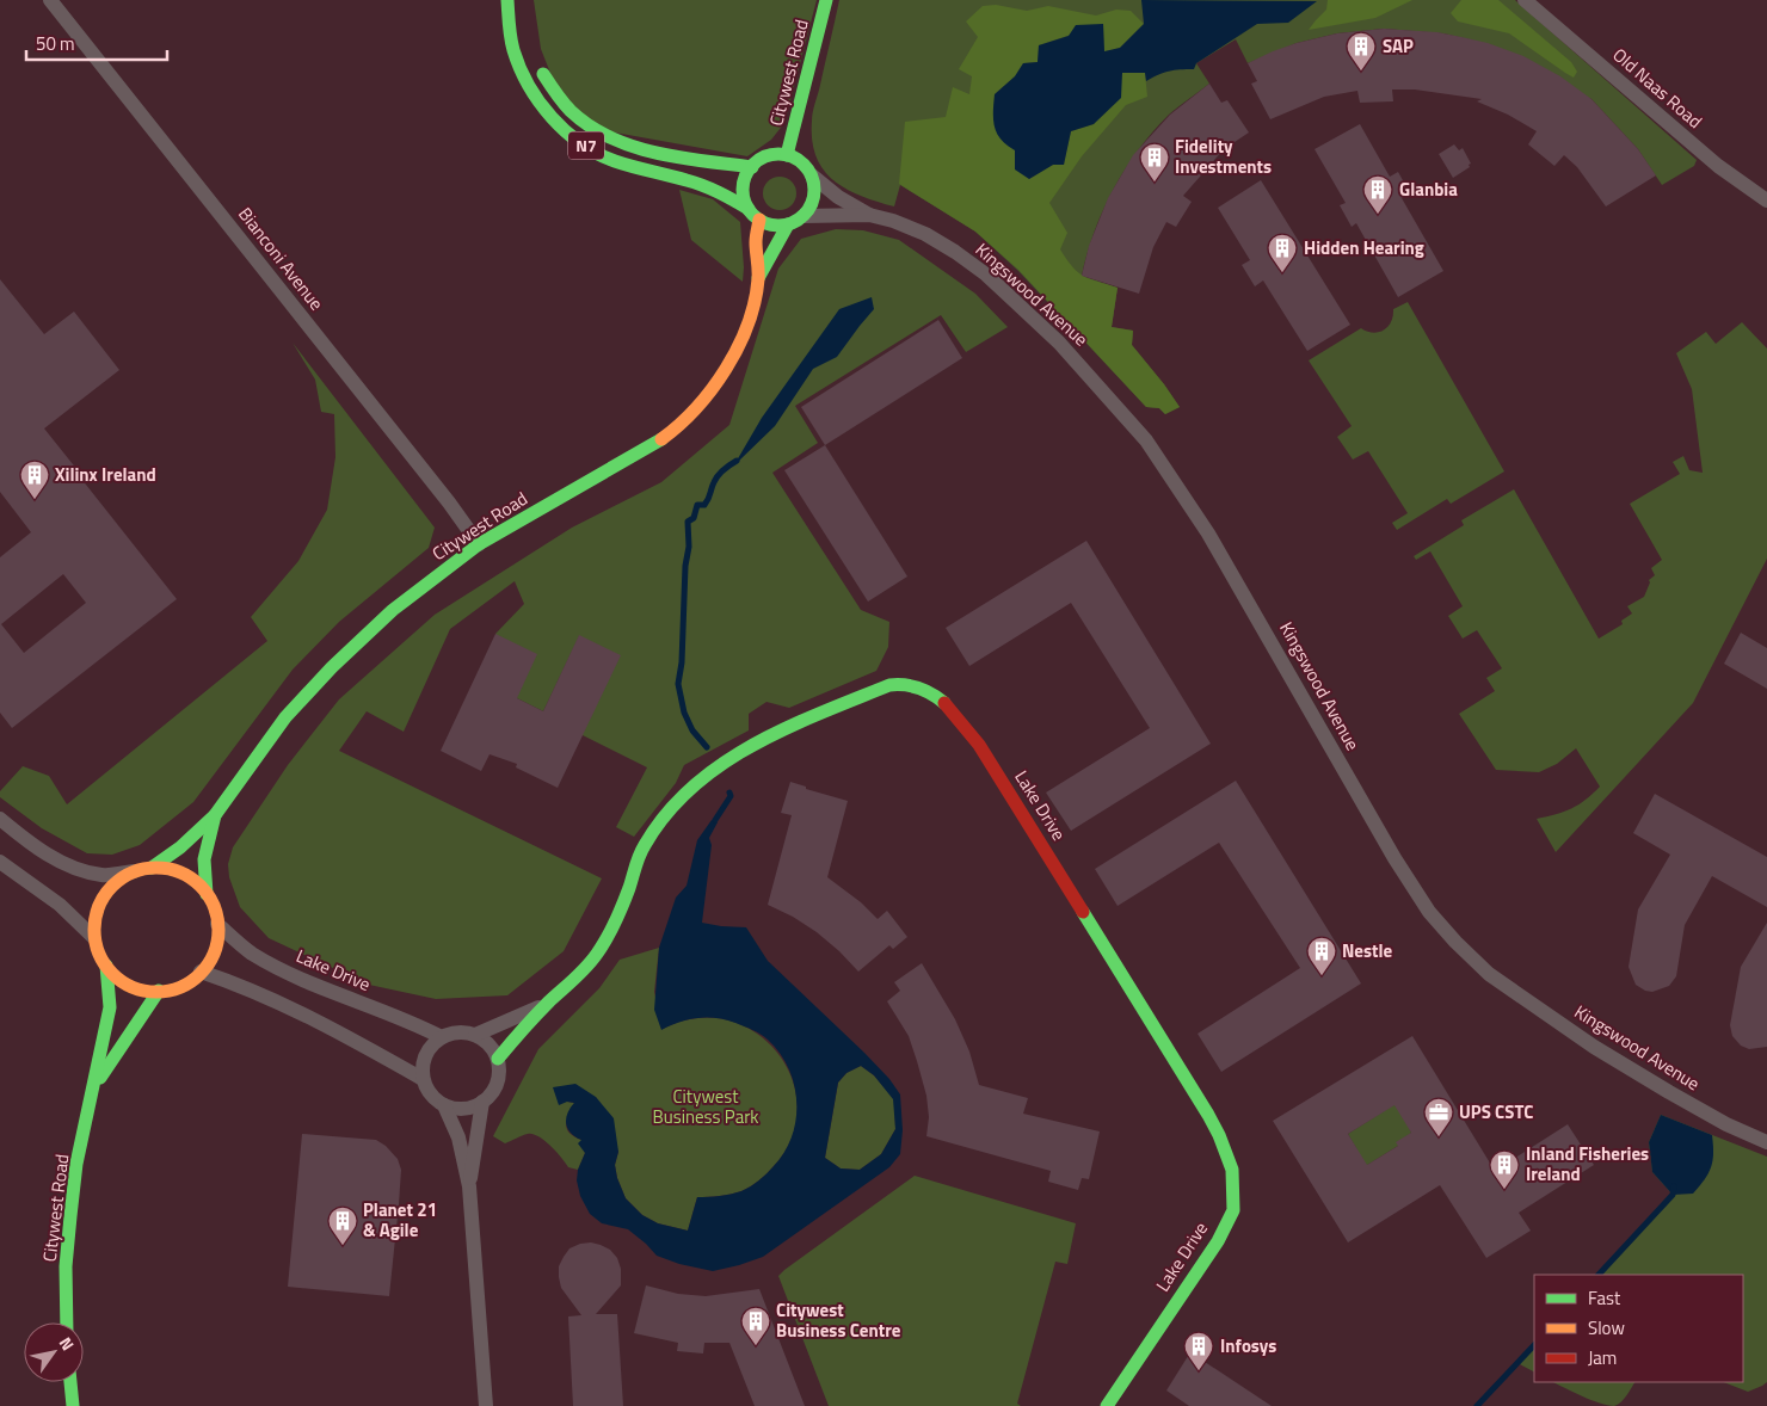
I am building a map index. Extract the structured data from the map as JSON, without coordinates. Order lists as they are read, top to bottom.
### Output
{
  "streets": {
    "main road": ["Citywest Road", "N7", "Lake Drive"],
    "street": ["Old Naas Road", "Bianconi Avenue", "Kingswood Avenue"]
  },
  "crossings": [
    ["Citywest Road", "N7"],
    ["Citywest Road", "Bianconi Avenue"],
    ["Citywest Road", "Kingswood Avenue"],
    ["Citywest Road", "Lake Drive"],
    ["N7", "Kingswood Avenue"]
  ],
  "parks": ["Citywest Business Park"],
  "places": {
    "building": [
      "SAP",
      "Fidelity Investments",
      "Glanbia",
      "Hidden Hearing",
      "Xilinx Ireland",
      "Nestle",
      "Inland Fisheries Ireland",
      "Planet 21 & Agile",
      "Citywest Business Centre",
      "Infosys"
    ],
    "office": ["UPS CSTC"]
  },
  "legend": ["Fast", "Slow", "Jam"],
  "scale_bar": "50 m",
  "north": "top right"
}
